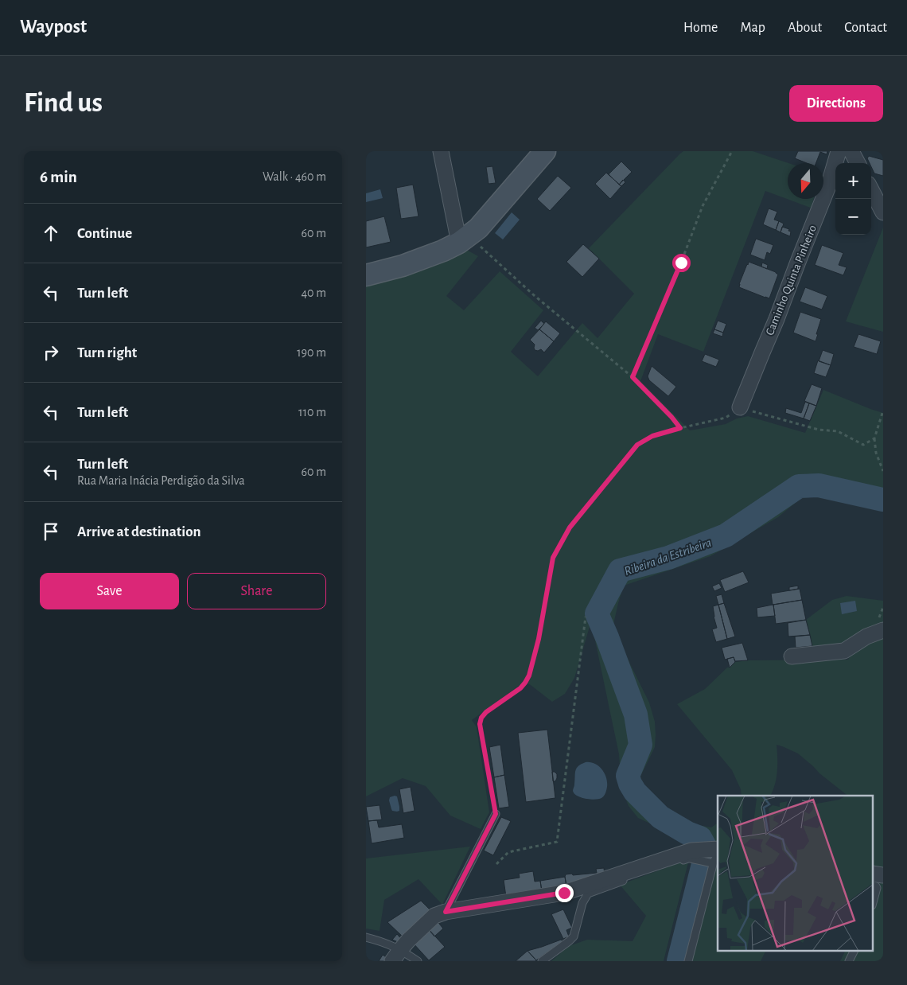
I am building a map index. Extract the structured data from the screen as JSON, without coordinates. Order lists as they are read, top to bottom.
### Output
{
  "streets": {
    "street": ["Caminho Quinta Pinheiro"]
  },
  "water": ["Ribeira da Estribeira"],
  "north": "bottom",
  "page": {
    "header": "Waypost",
    "nav": [
      "Home",
      "Map",
      "About",
      "Contact"
    ],
    "buttons": [
      "Directions",
      ["Save", "Share"]
    ],
    "title": "Find us",
    "heading": ["6 min", "Walk · 460 m"],
    "map_buttons": ["+", "−"],
    "list": [
      ["Continue", "60 m"],
      ["Turn left", "40 m"],
      ["Turn right", "190 m"],
      ["Turn left", "110 m"],
      ["Turn left", "Rua Maria Inácia Perdigão da Silva", "60 m"],
      "Arrive at destination"
    ]
  }
}
